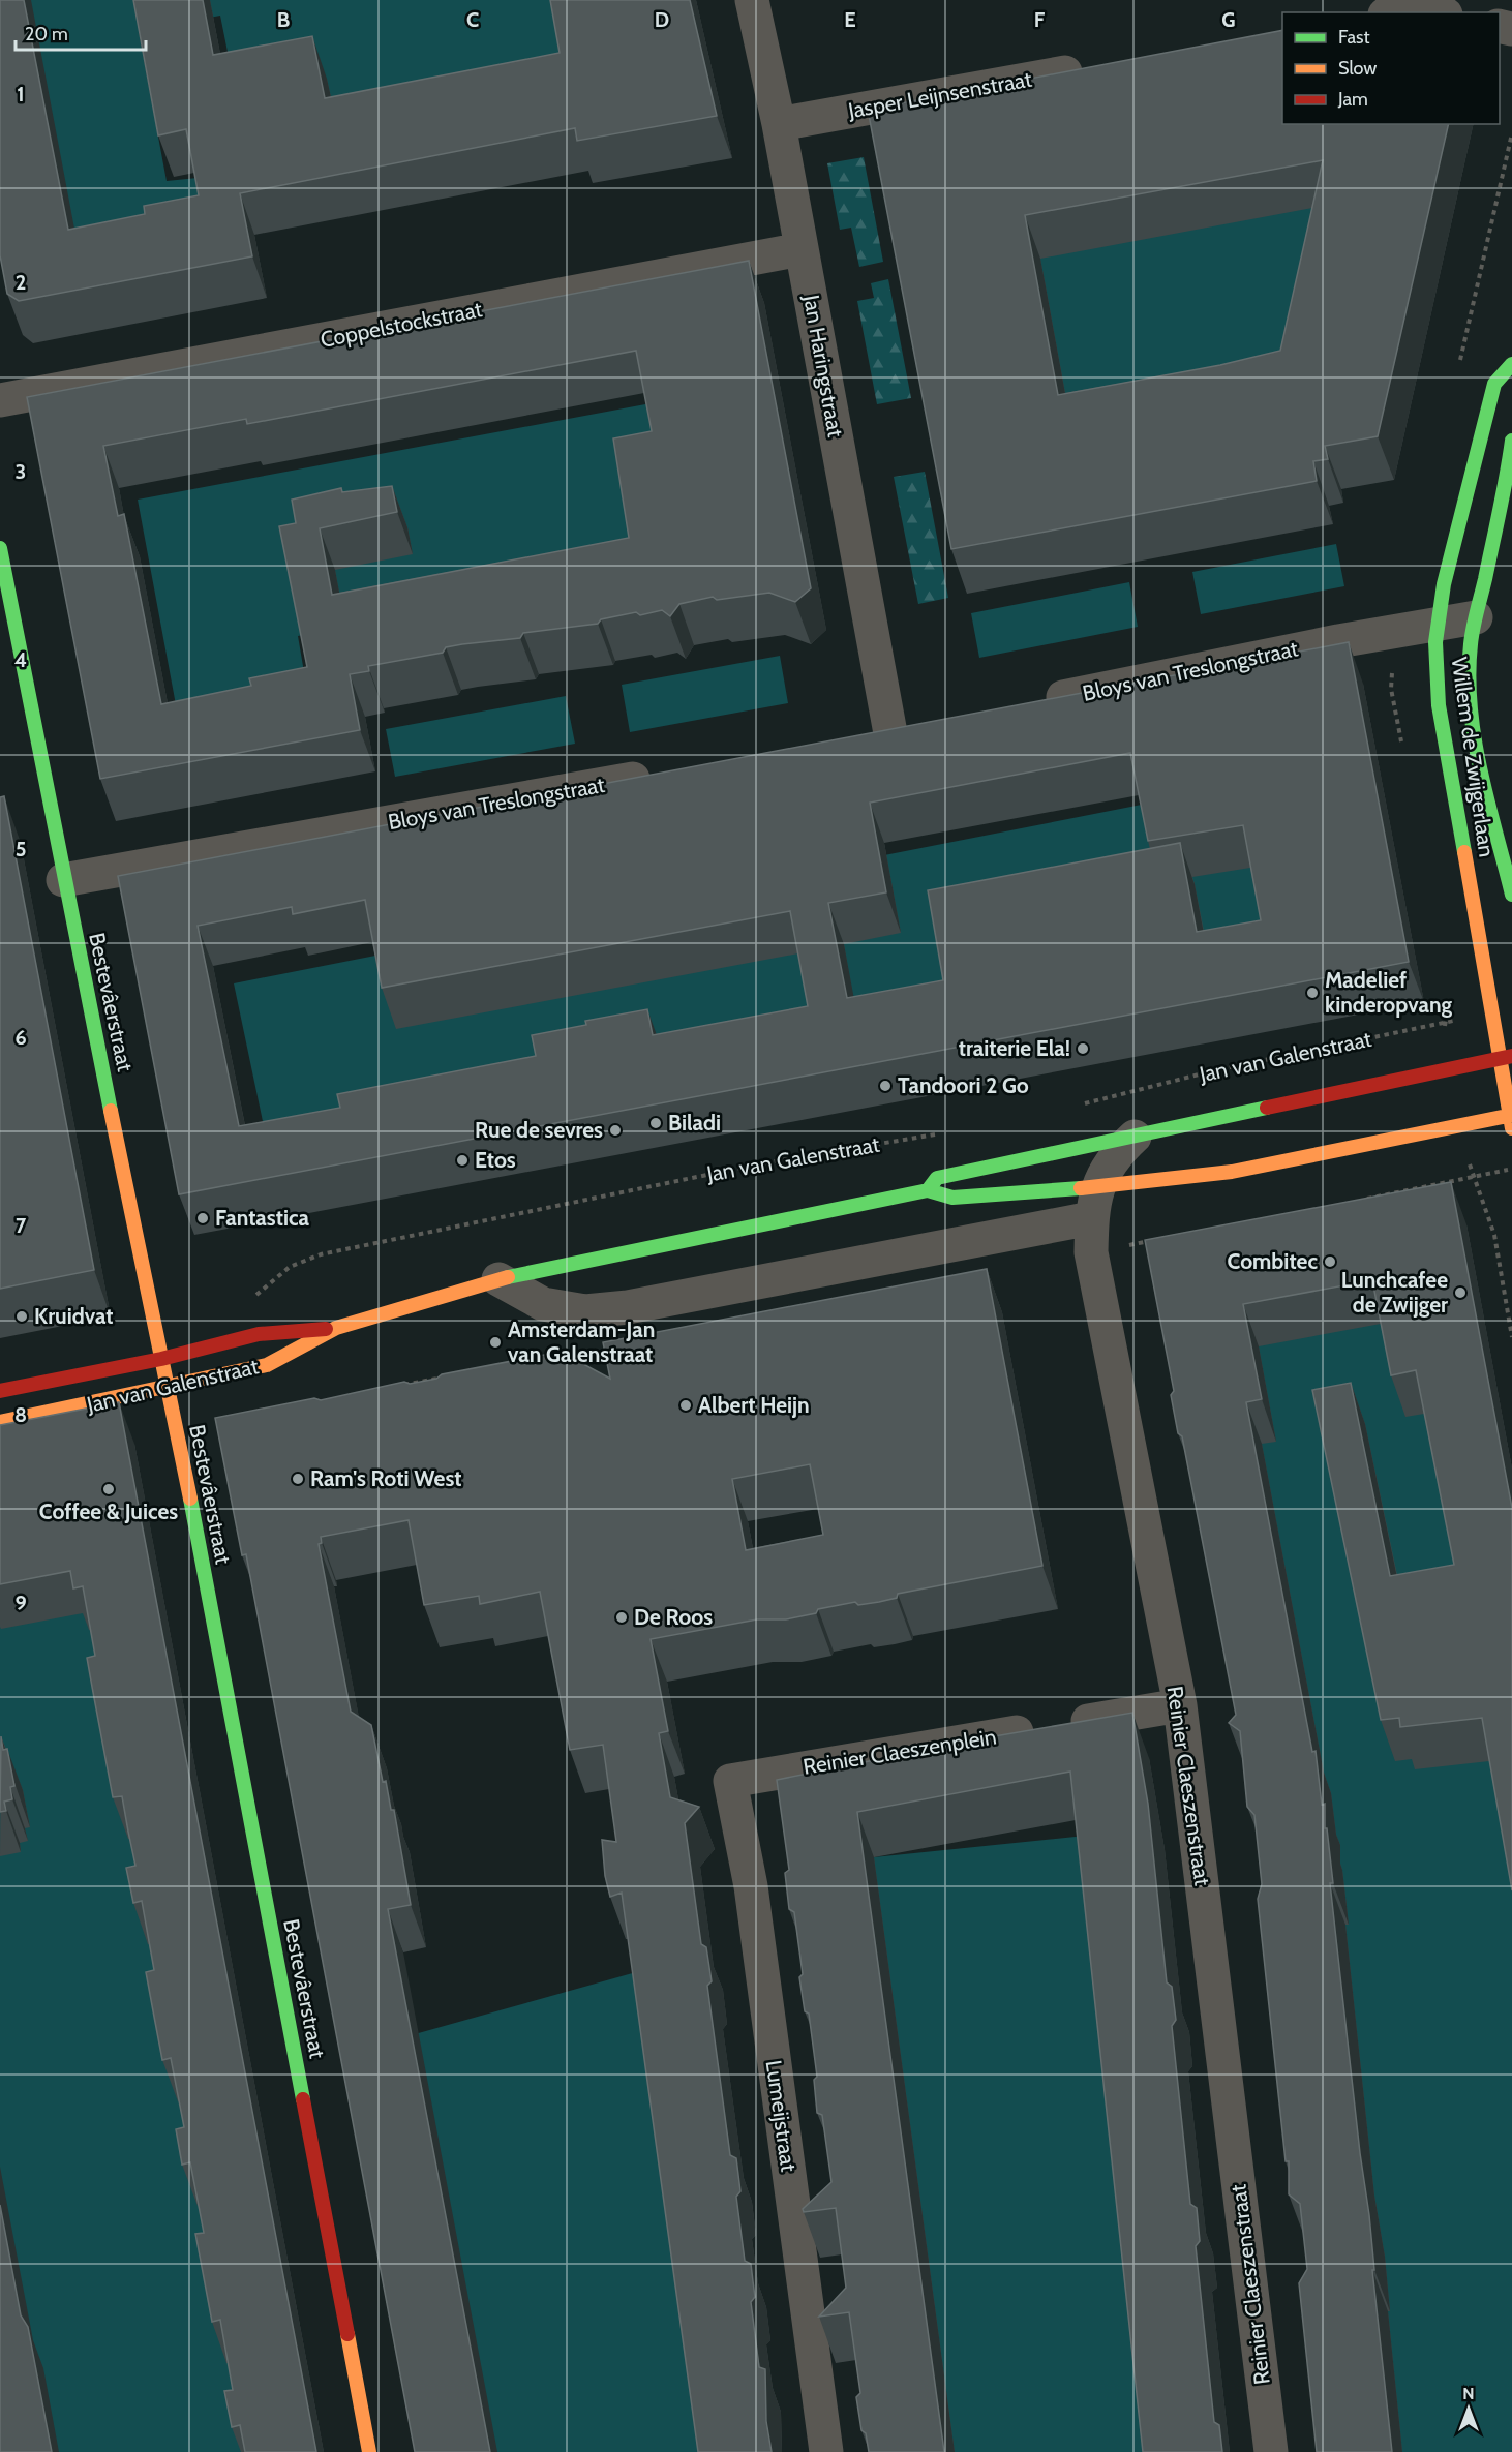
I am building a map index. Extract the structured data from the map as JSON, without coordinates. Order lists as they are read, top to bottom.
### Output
{
  "streets": {
    "street": [
      "Jasper Leijnsenstraat",
      "Coppelstockstraat",
      "Jan Haringstraat",
      "Bloys van Treslongstraat",
      "Willem de Zwijgerlaan",
      "Bestevâerstraat",
      "Jan van Galenstraat",
      "Reinier Claeszenplein",
      "Reinier Claeszenstraat",
      "Lumeijstraat"
    ]
  },
  "crossings": [
    ["Jasper Leijnsenstraat", "Jan Haringstraat"],
    ["Coppelstockstraat", "Jan Haringstraat"],
    ["Bloys van Treslongstraat", "Willem de Zwijgerlaan"],
    ["Bloys van Treslongstraat", "Bestevâerstraat"],
    ["Willem de Zwijgerlaan", "Jan van Galenstraat"],
    ["Bestevâerstraat", "Jan van Galenstraat"],
    ["Jan van Galenstraat", "Reinier Claeszenstraat"],
    ["Reinier Claeszenplein", "Reinier Claeszenstraat"],
    ["Reinier Claeszenplein", "Lumeijstraat"]
  ],
  "places": [
    "Madelief kinderopvang",
    "traiterie Ela!",
    "Tandoori 2 Go",
    "Biladi",
    "Rue de sevres",
    "Etos",
    "Fantastica",
    "Combitec",
    "Lunchcafee de Zwijger",
    "Kruidvat",
    "Amsterdam-Jan van Galenstraat",
    "Albert Heijn",
    "Ram's Roti West",
    "Coffee & Juices",
    "De Roos"
  ],
  "legend": ["Fast", "Slow", "Jam"],
  "scale_bar": "20 m",
  "north": "top",
  "grid": {
    "columns": [
      "B",
      "C",
      "D",
      "E",
      "F",
      "G"
    ],
    "rows": [
      "1",
      "2",
      "3",
      "4",
      "5",
      "6",
      "7",
      "8",
      "9"
    ]
  }
}
